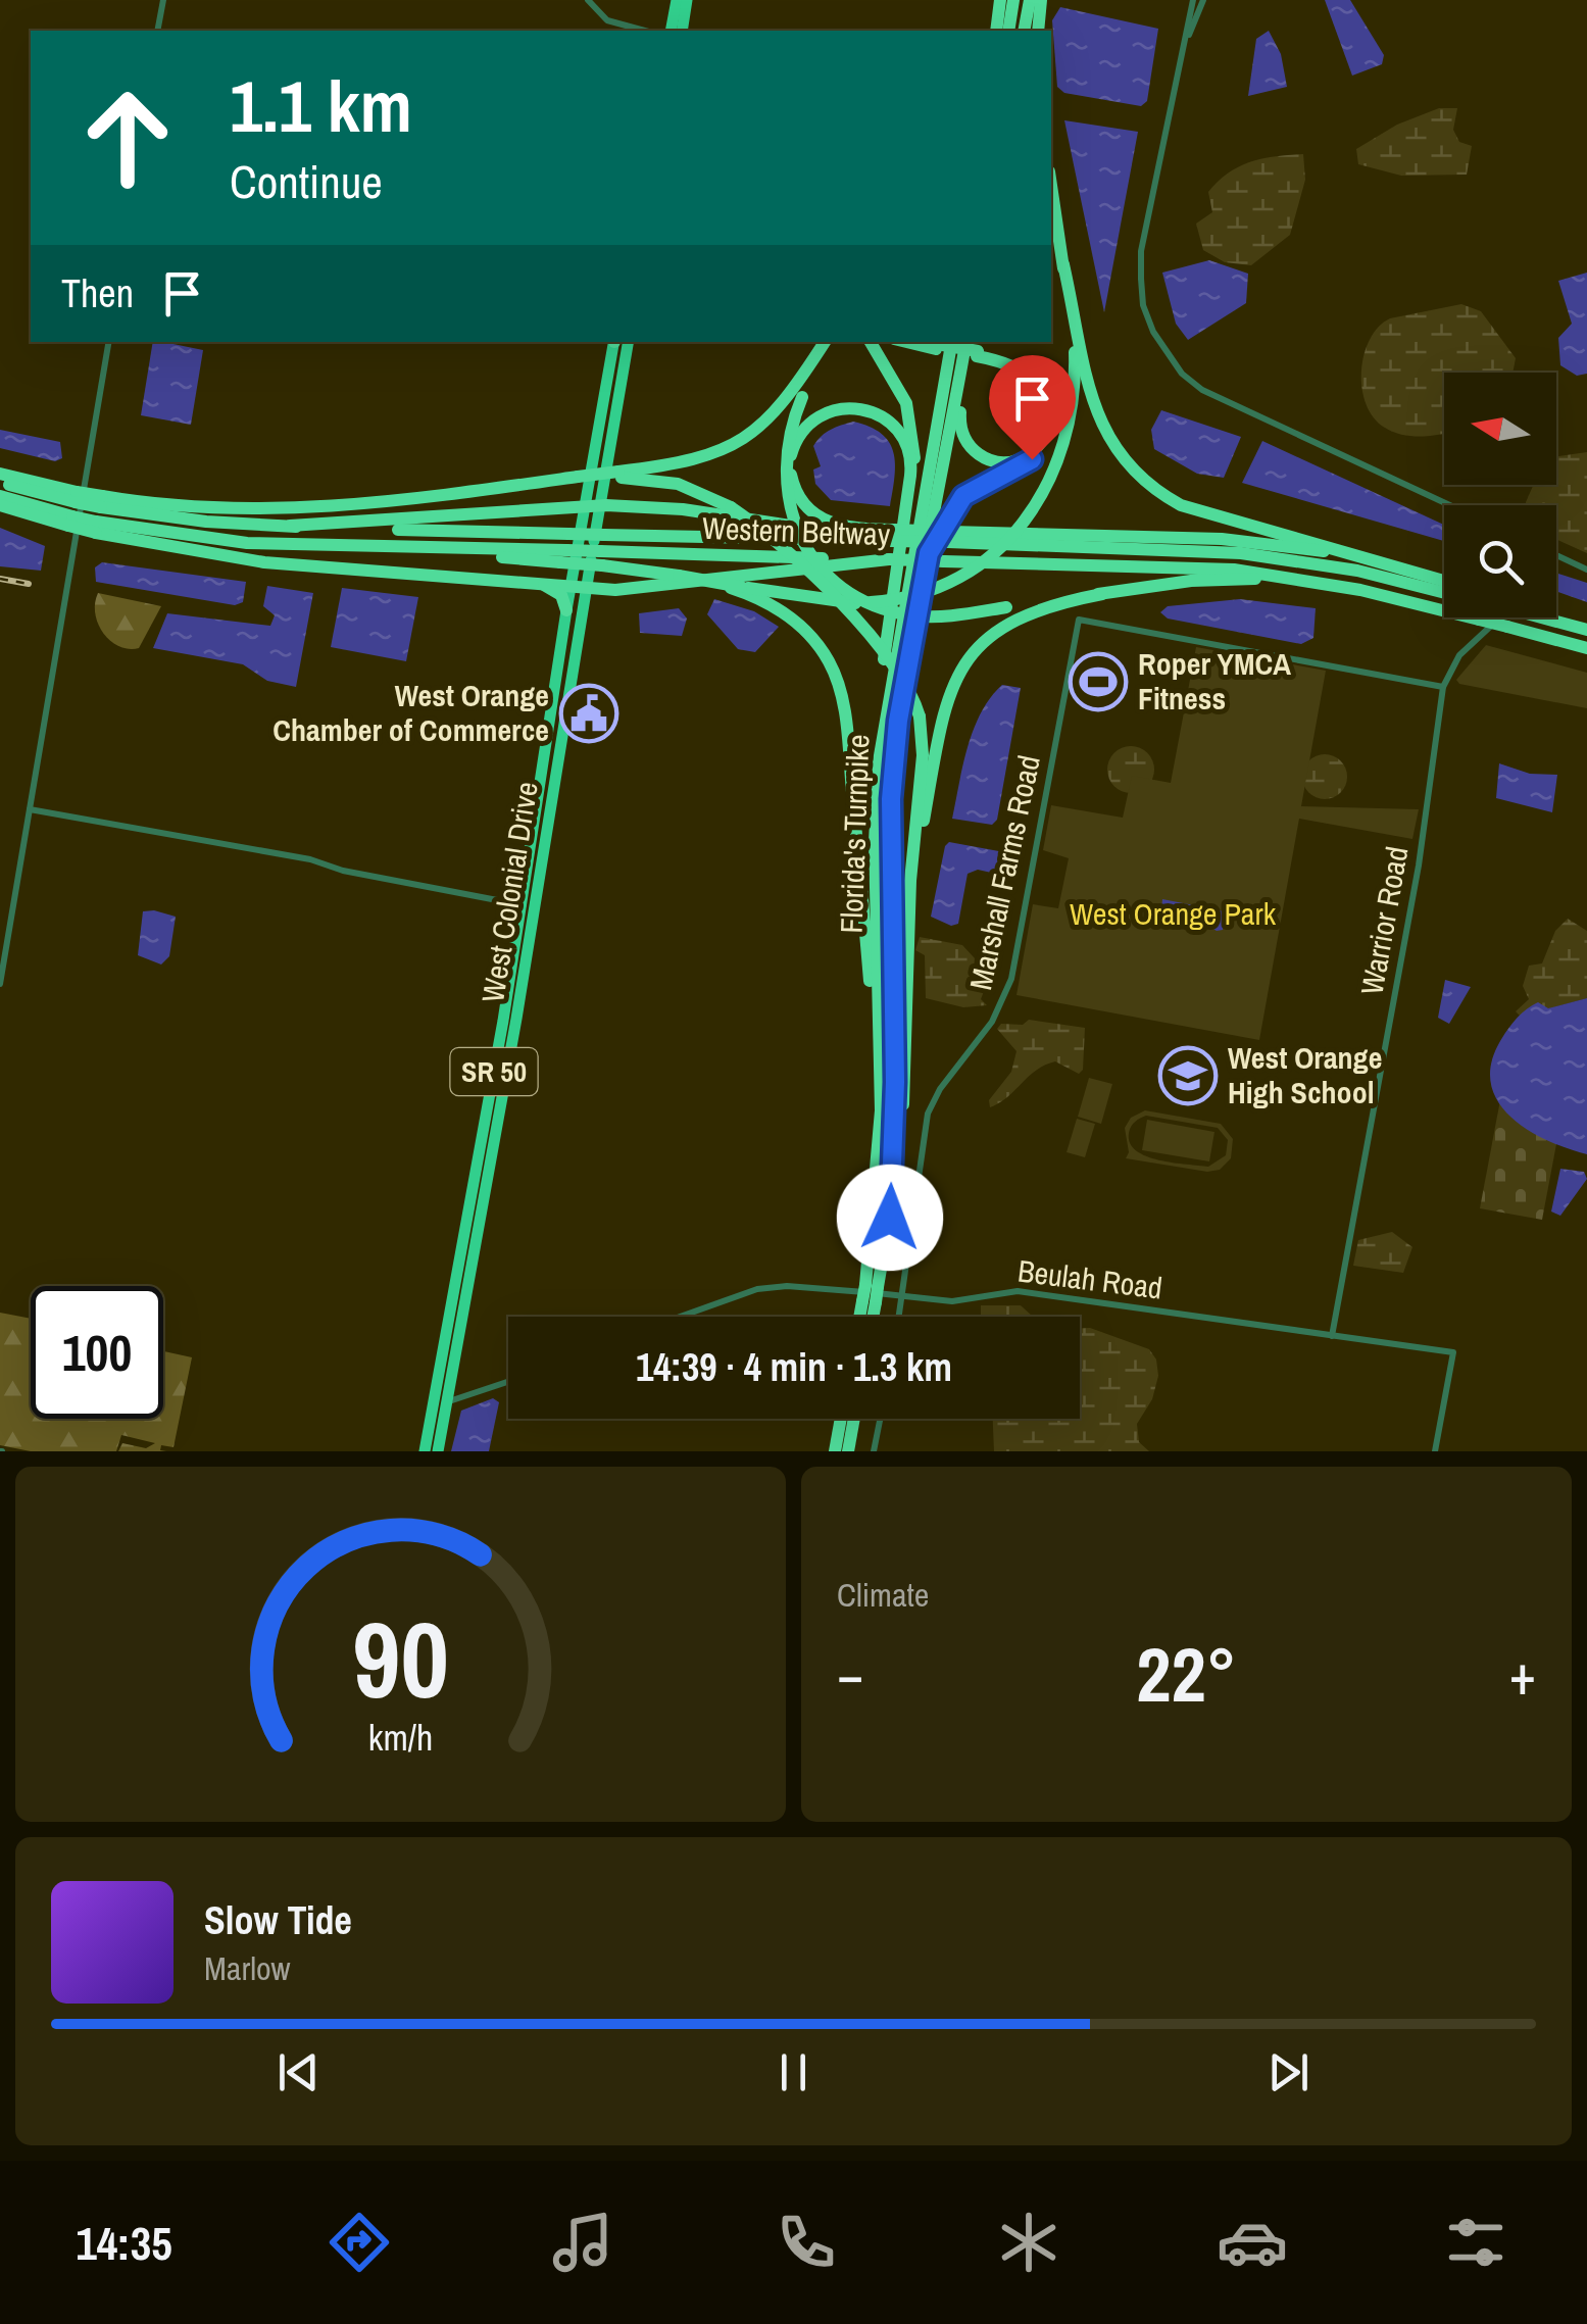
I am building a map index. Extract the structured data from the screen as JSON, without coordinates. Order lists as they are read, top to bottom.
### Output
{
  "streets": {
    "highway": [
      "Western Beltway",
      "Florida's Turnpike",
      "West Colonial Drive",
      "SR 50"
    ],
    "street": ["Marshall Farms Road", "Warrior Road", "Beulah Road"]
  },
  "crossings": [
    ["Marshall Farms Road", "Warrior Road"],
    ["Marshall Farms Road", "Beulah Road"],
    ["Warrior Road", "Beulah Road"]
  ],
  "parks": ["West Orange Park"],
  "places": {
    "sports": ["Roper YMCA Fitness"],
    "public building": ["West Orange Chamber of Commerce"],
    "school or university": ["West Orange High School"]
  },
  "north": "left",
  "page": {
    "turn": ["1.1 km", "Continue"],
    "then": "Then",
    "limit": "100",
    "trip": "14:39 · 4 min · 1.3 km",
    "tile": "Climate",
    "heat": ["−", "22°", "+"],
    "song": ["Slow Tide", "Marlow"],
    "tabs": "14:35",
    "gauge": ["90", "km/h"]
  }
}
